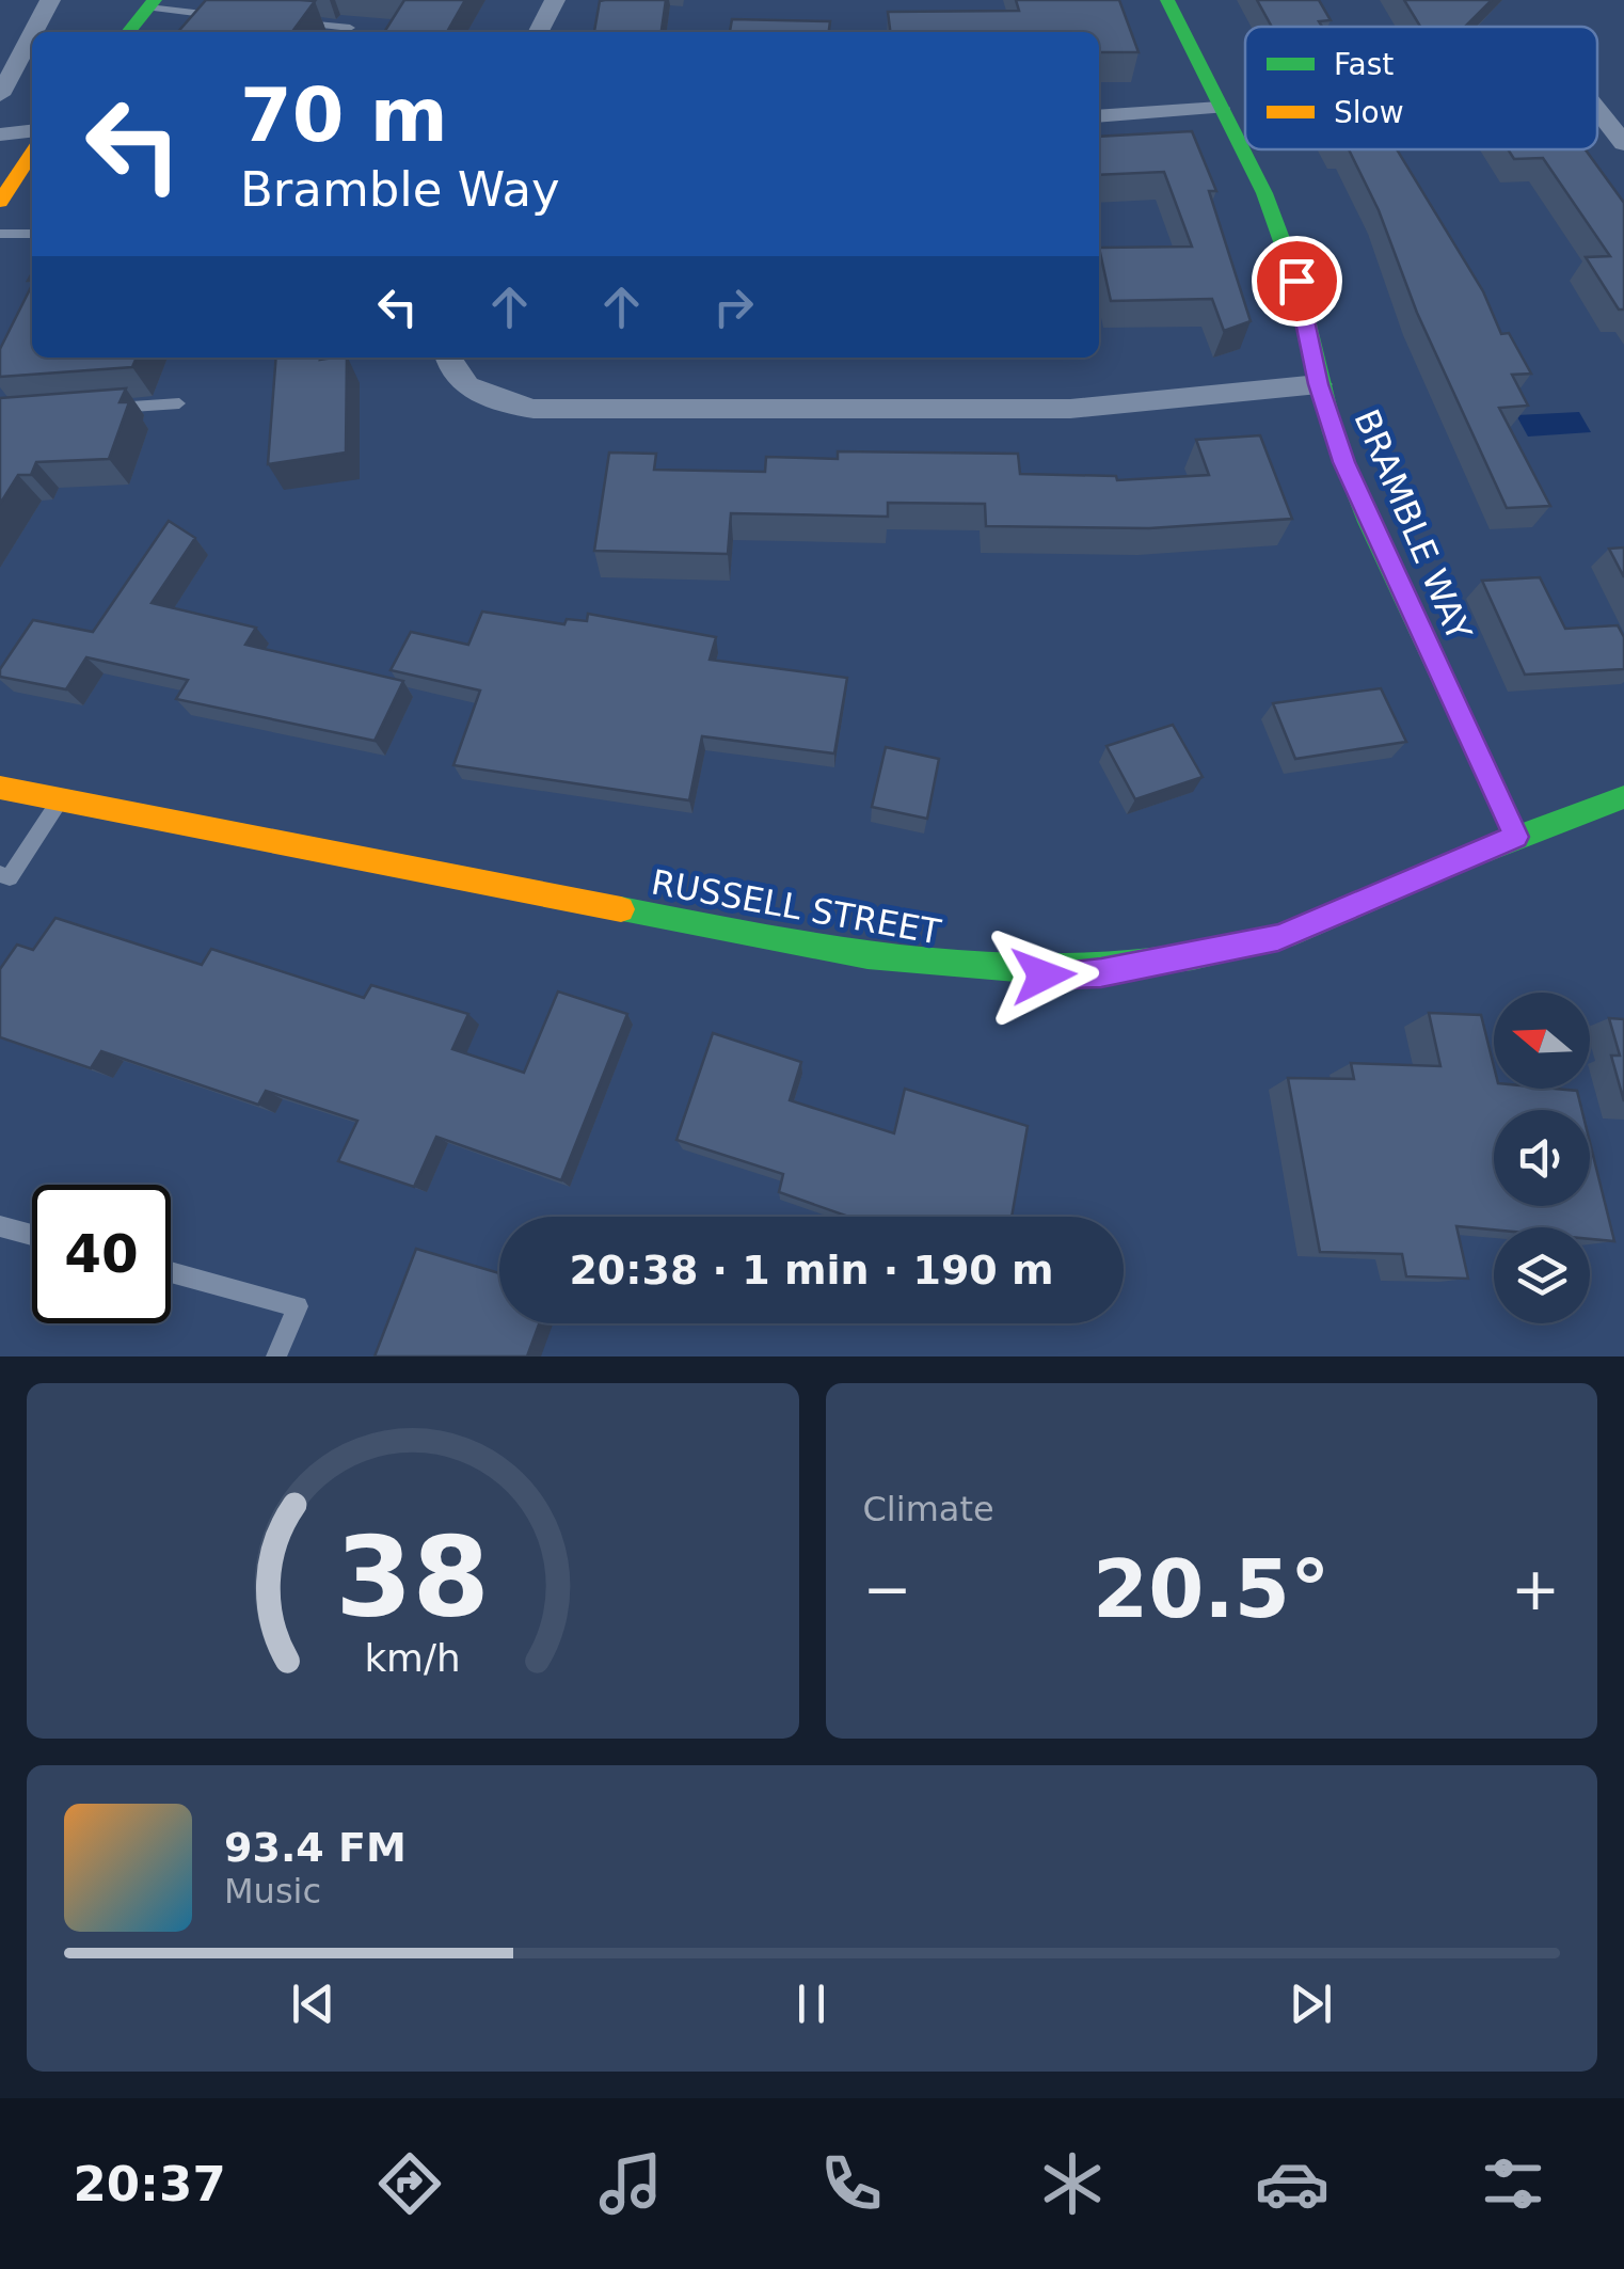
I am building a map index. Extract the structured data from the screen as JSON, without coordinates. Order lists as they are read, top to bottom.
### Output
{
  "streets": {
    "street": ["BRAMBLE WAY", "RUSSELL STREET"]
  },
  "crossings": [
    ["BRAMBLE WAY", "RUSSELL STREET"]
  ],
  "legend": ["Fast", "Slow"],
  "north": "left",
  "page": {
    "turn": ["70 m", "Bramble Way"],
    "limit": "40",
    "trip": "20:38 · 1 min · 190 m",
    "tile": "Climate",
    "heat": ["−", "20.5°", "+"],
    "song": ["93.4 FM", "Music"],
    "tabs": "20:37",
    "gauge": ["38", "km/h"]
  }
}
